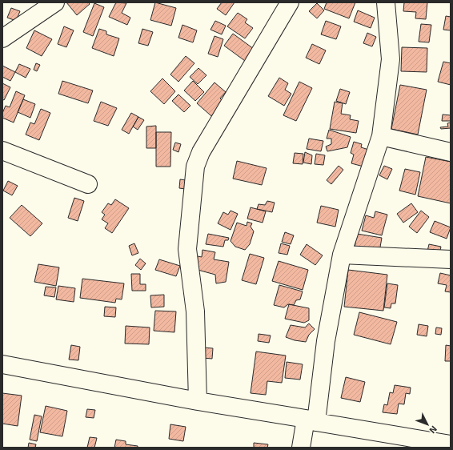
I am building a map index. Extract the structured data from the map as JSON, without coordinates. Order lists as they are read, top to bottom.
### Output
{
  "north": "bottom right"
}
